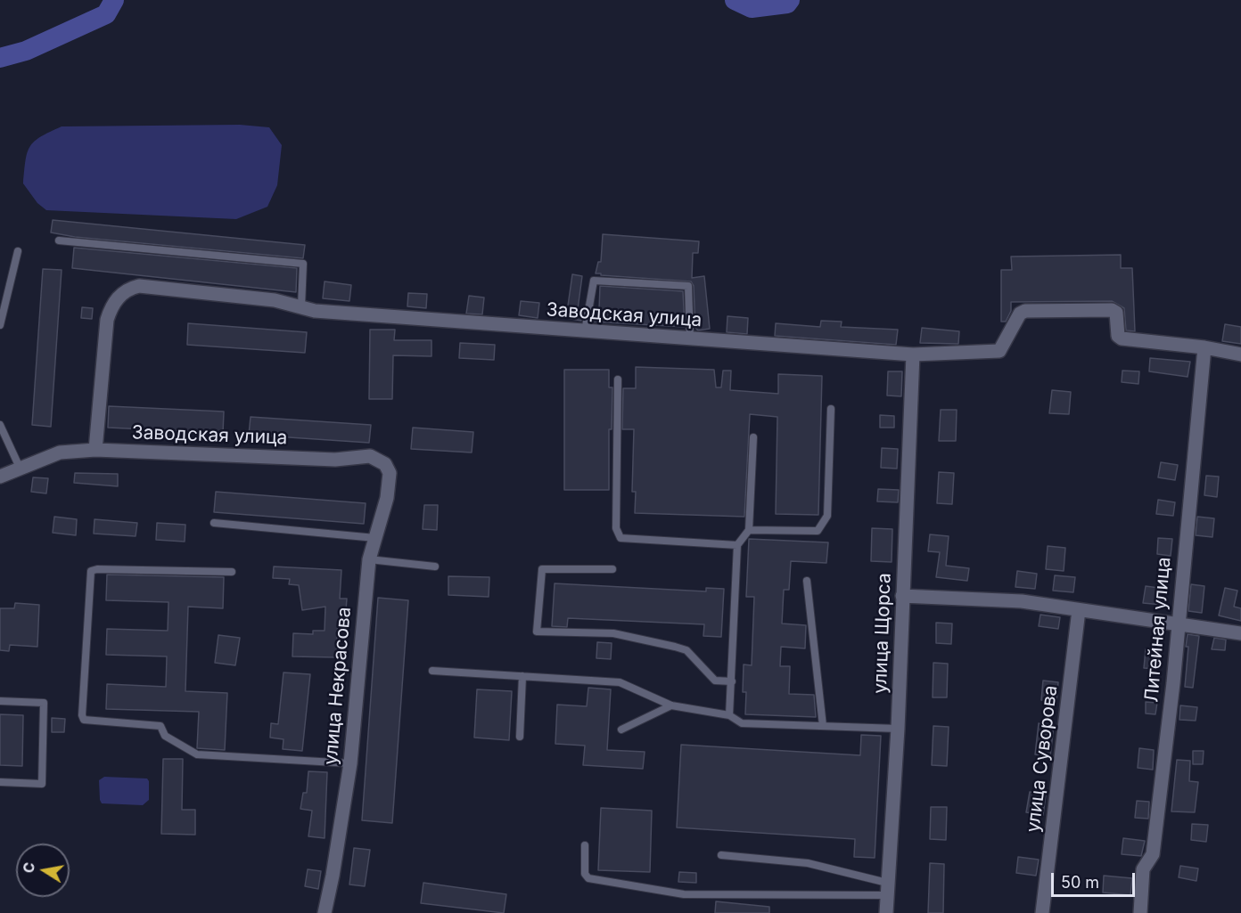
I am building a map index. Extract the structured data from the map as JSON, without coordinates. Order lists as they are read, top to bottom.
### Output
{
  "streets": {
    "street": [
      "Заводская улица",
      "Литейная улица",
      "улица Щорса",
      "улица Некрасова",
      "улица Суворова"
    ]
  },
  "crossings": [
    ["Заводская улица", "Литейная улица"],
    ["Заводская улица", "улица Щорса"],
    ["Заводская улица", "улица Некрасова"]
  ],
  "scale_bar": "50 m",
  "north": "left"
}
